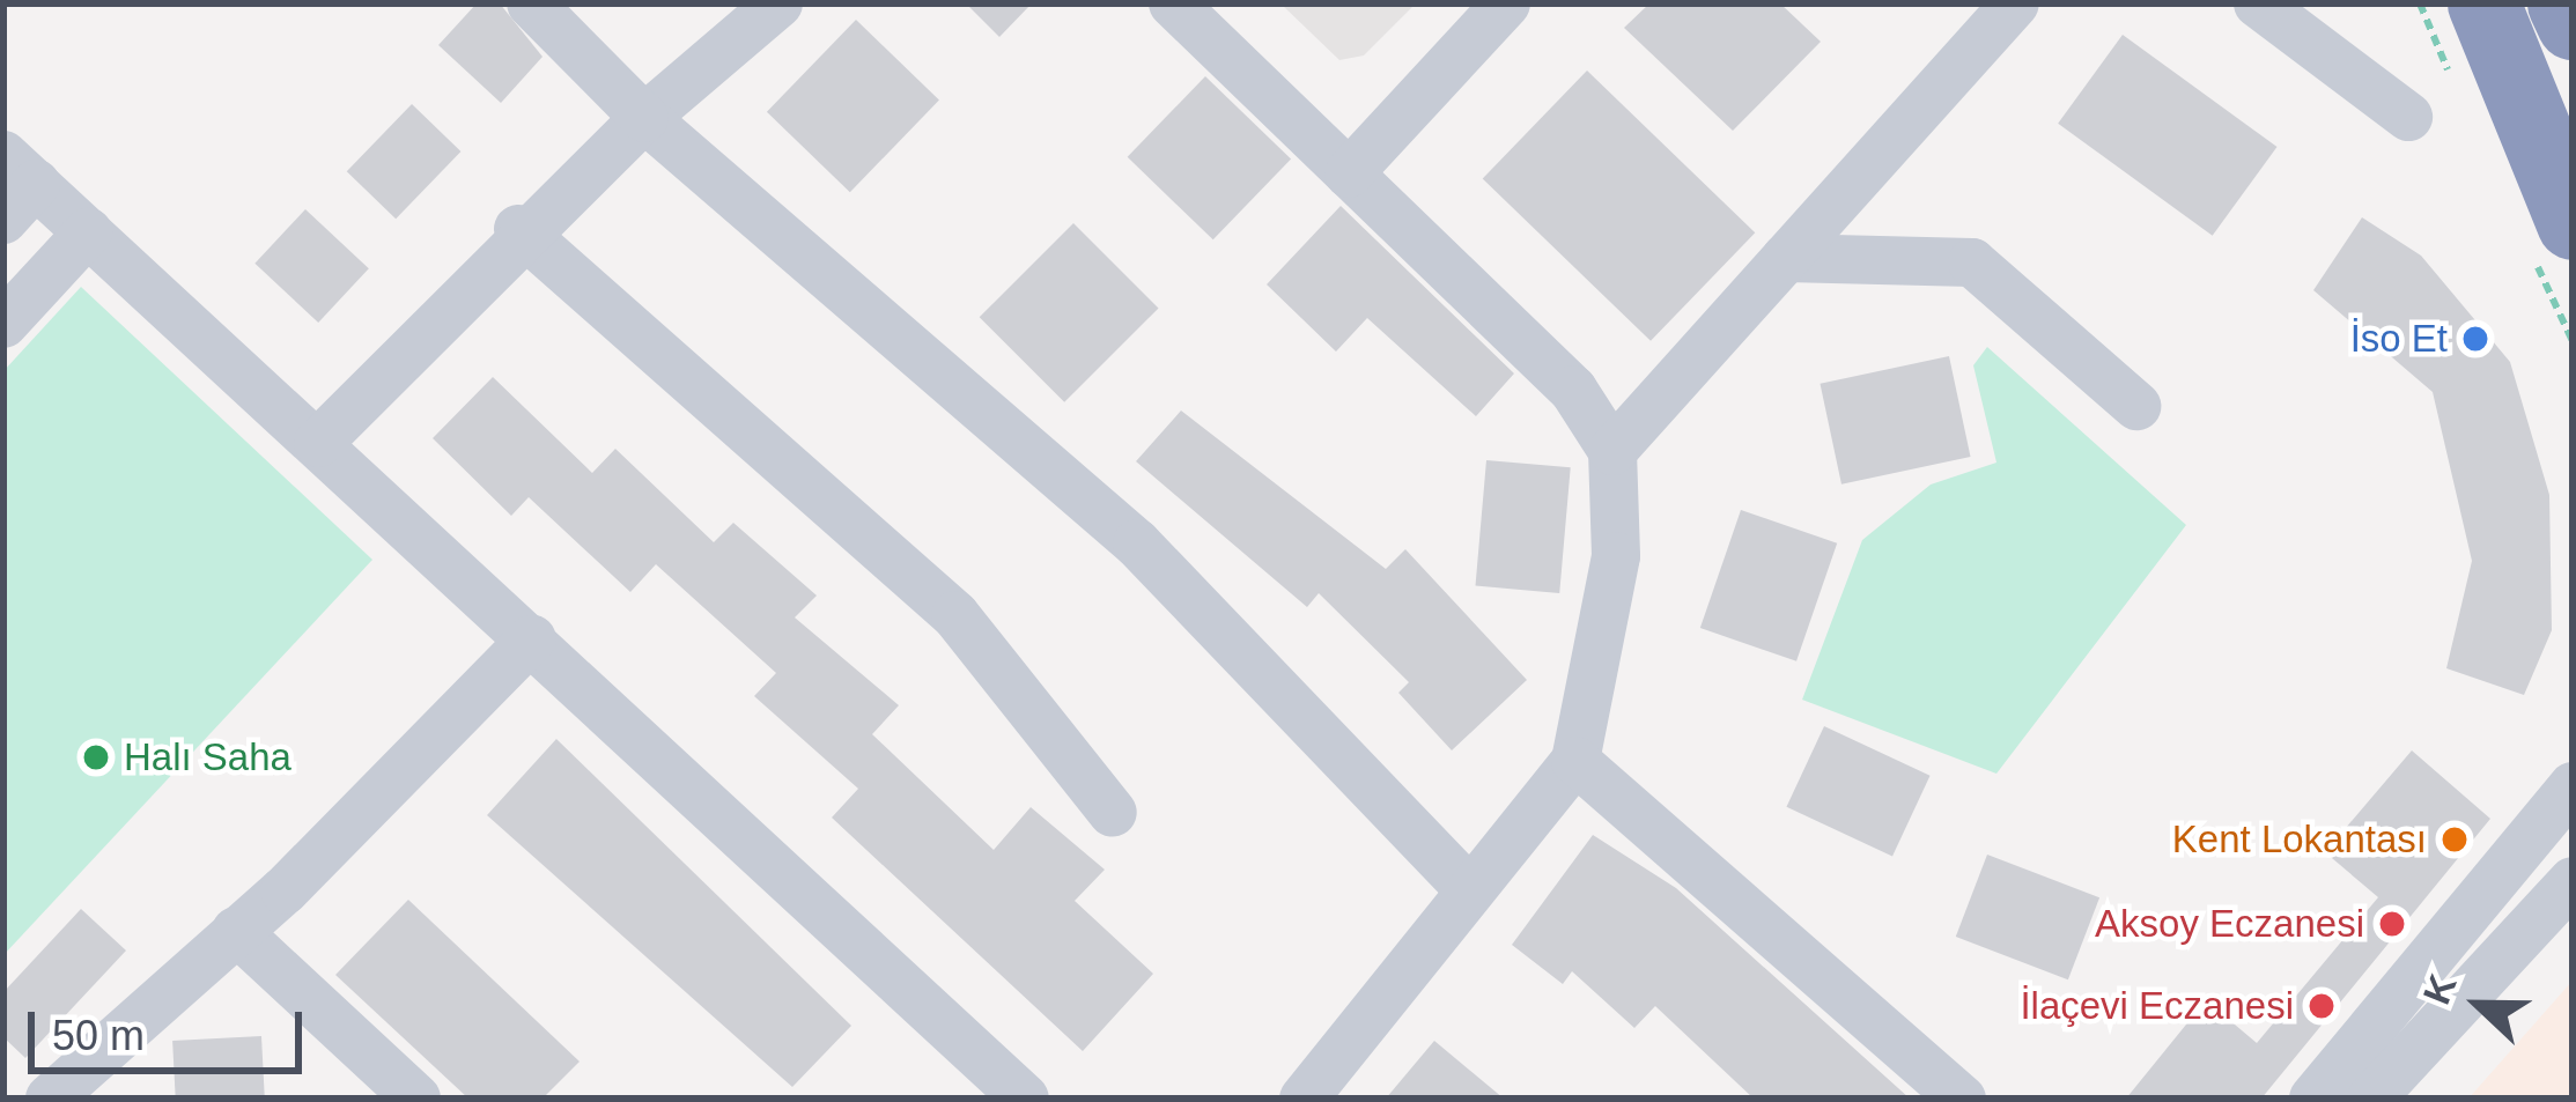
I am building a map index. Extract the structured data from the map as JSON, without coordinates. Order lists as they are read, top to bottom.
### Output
{
  "places": [
    "İso Et",
    "Halı Saha",
    "Kent Lokantası",
    "Aksoy Eczanesi",
    "İlaçevi Eczanesi"
  ],
  "scale_bar": "50 m",
  "north": "left"
}
